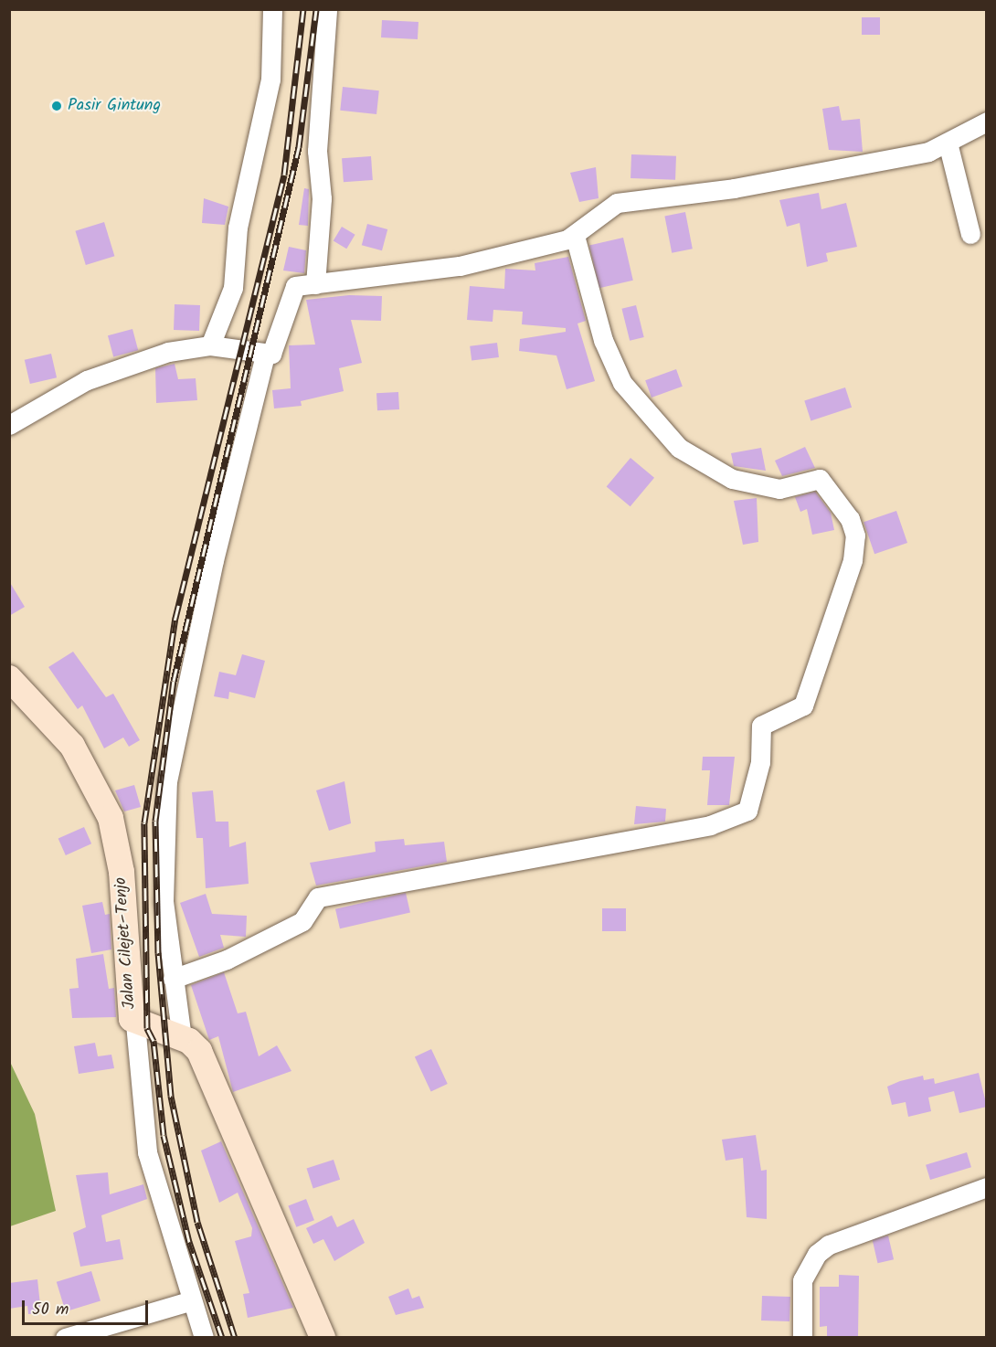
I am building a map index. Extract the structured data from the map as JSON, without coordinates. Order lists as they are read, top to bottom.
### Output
{
  "streets": {
    "main road": ["Jalan Cilejet–Tenjo"]
  },
  "places": ["Pasir Gintung"],
  "scale_bar": "50 m"
}
